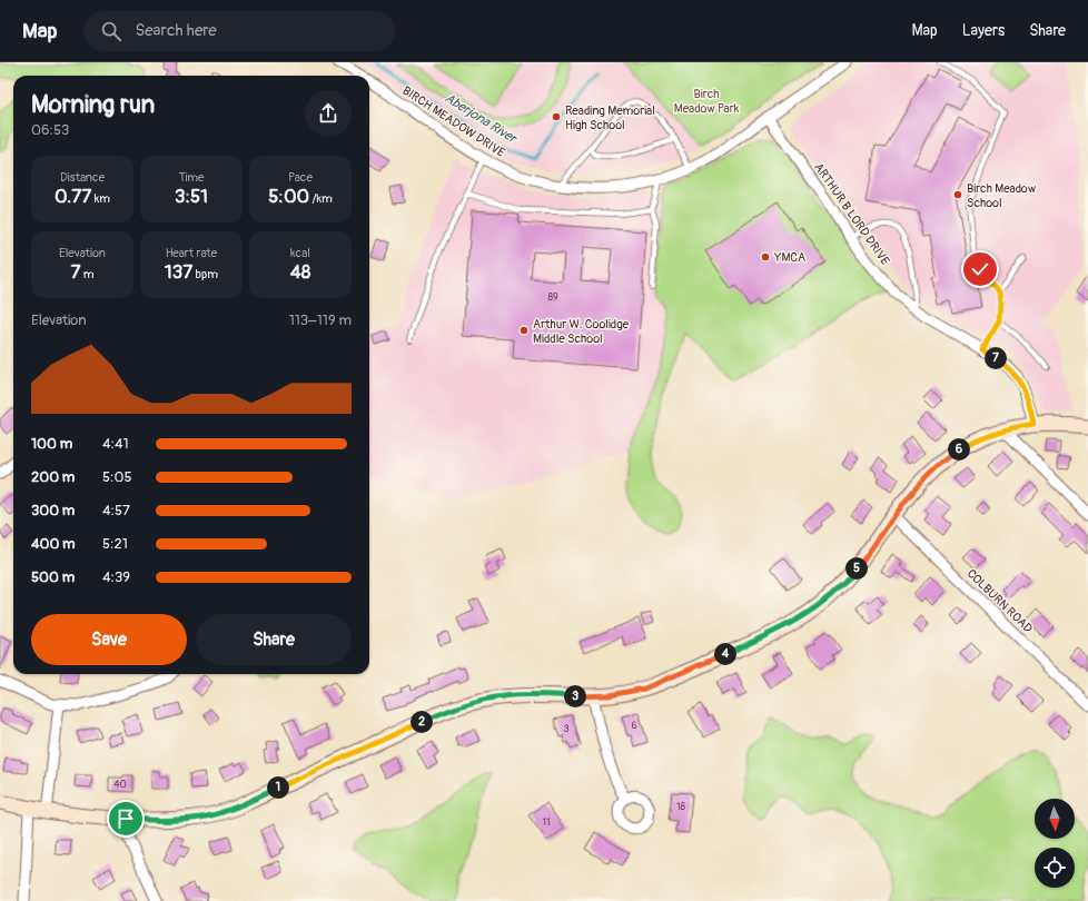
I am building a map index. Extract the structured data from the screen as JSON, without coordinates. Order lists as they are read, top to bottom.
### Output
{
  "streets": {
    "street": ["BIRCH MEADOW DRIVE", "ARTHUR B LORD DRIVE", "COLBURN ROAD"]
  },
  "crossings": [
    ["BIRCH MEADOW DRIVE", "ARTHUR B LORD DRIVE"]
  ],
  "water": ["Aberjona River"],
  "parks": ["Birch Meadow Park"],
  "places": [
    "Reading Memorial High School",
    "Birch Meadow School",
    "YMCA",
    "Arthur W. Coolidge Middle School"
  ],
  "house_numbers": [
    "89",
    "6",
    "3",
    "40",
    "18",
    "11"
  ],
  "north": "bottom",
  "page": {
    "header": "Map",
    "search": "Search here",
    "nav": ["Map", "Layers", "Share"],
    "heading": ["Morning run", "06:53"],
    "stats": [
      ["Distance", "0.77 km"],
      ["Time", "3:51"],
      ["Pace", "5:00 /km"],
      ["Elevation", "7 m"],
      ["Heart rate", "137 bpm"],
      ["kcal", "48"]
    ],
    "chart": ["Elevation", "113–119 m"],
    "pins": [
      "7",
      "6",
      "5",
      "4",
      "3",
      "2",
      "1"
    ],
    "list": [
      {
        "name": "100 m",
        "note": "4:41"
      },
      {
        "name": "200 m",
        "note": "5:05"
      },
      {
        "name": "300 m",
        "note": "4:57"
      },
      {
        "name": "400 m",
        "note": "5:21"
      },
      {
        "name": "500 m",
        "note": "4:39"
      }
    ],
    "buttons": ["Save", "Share"]
  }
}
